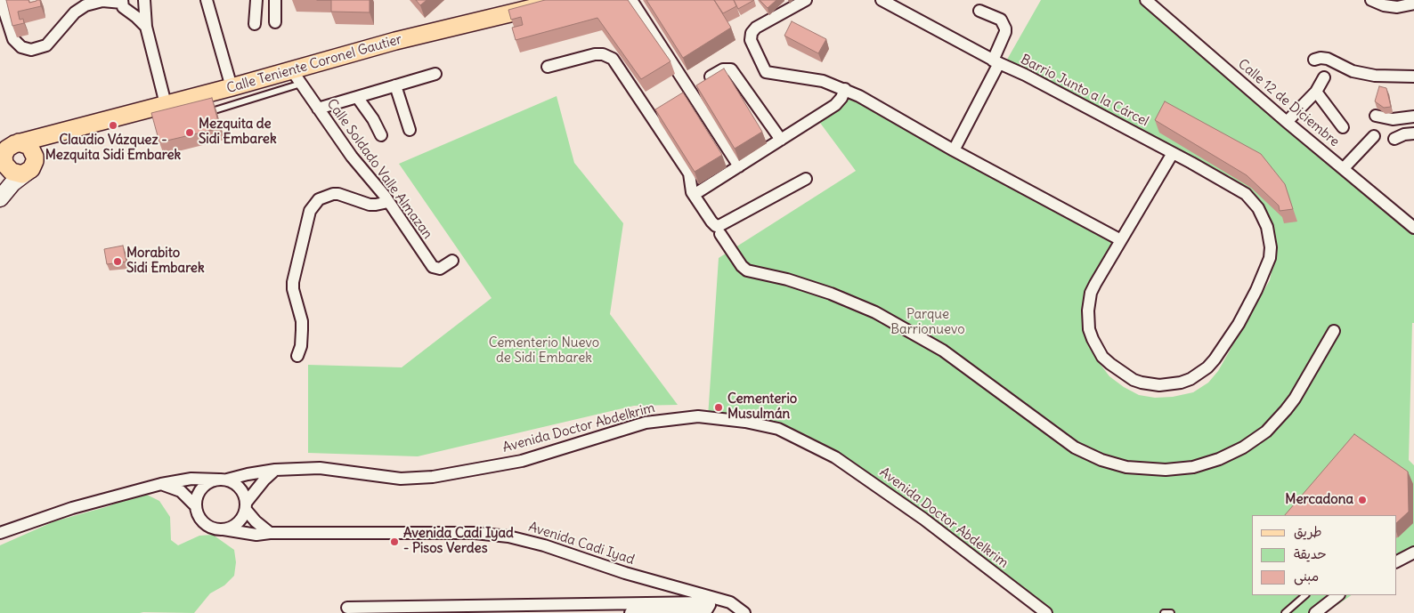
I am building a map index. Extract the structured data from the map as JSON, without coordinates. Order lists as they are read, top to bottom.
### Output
{
  "streets": {
    "main road": ["Calle Teniente Coronel Gautier"],
    "street": [
      "Barrio Junto a la Cárcel",
      "Calle 12 de Diciembre",
      "Calle Soldado Valle Almazan",
      "Avenida Doctor Abdelkrim",
      "Avenida Cadi Iyad"
    ]
  },
  "crossings": [
    ["Calle Teniente Coronel Gautier", "Calle Soldado Valle Almazan"],
    ["Avenida Doctor Abdelkrim", "Avenida Cadi Iyad"]
  ],
  "parks": ["Parque Barrionuevo", "Cementerio Nuevo de Sidi Embarek"],
  "places": [
    "Claudio Vázquez - Mezquita Sidi Embarek",
    "Mezquita de Sidi Embarek",
    "Morabito Sidi Embarek",
    "Cementerio Musulmán",
    "Mercadona",
    "Avenida Cadi Iyad - Pisos Verdes"
  ],
  "legend": ["طريق", "حديقة", "مبنى"]
}
